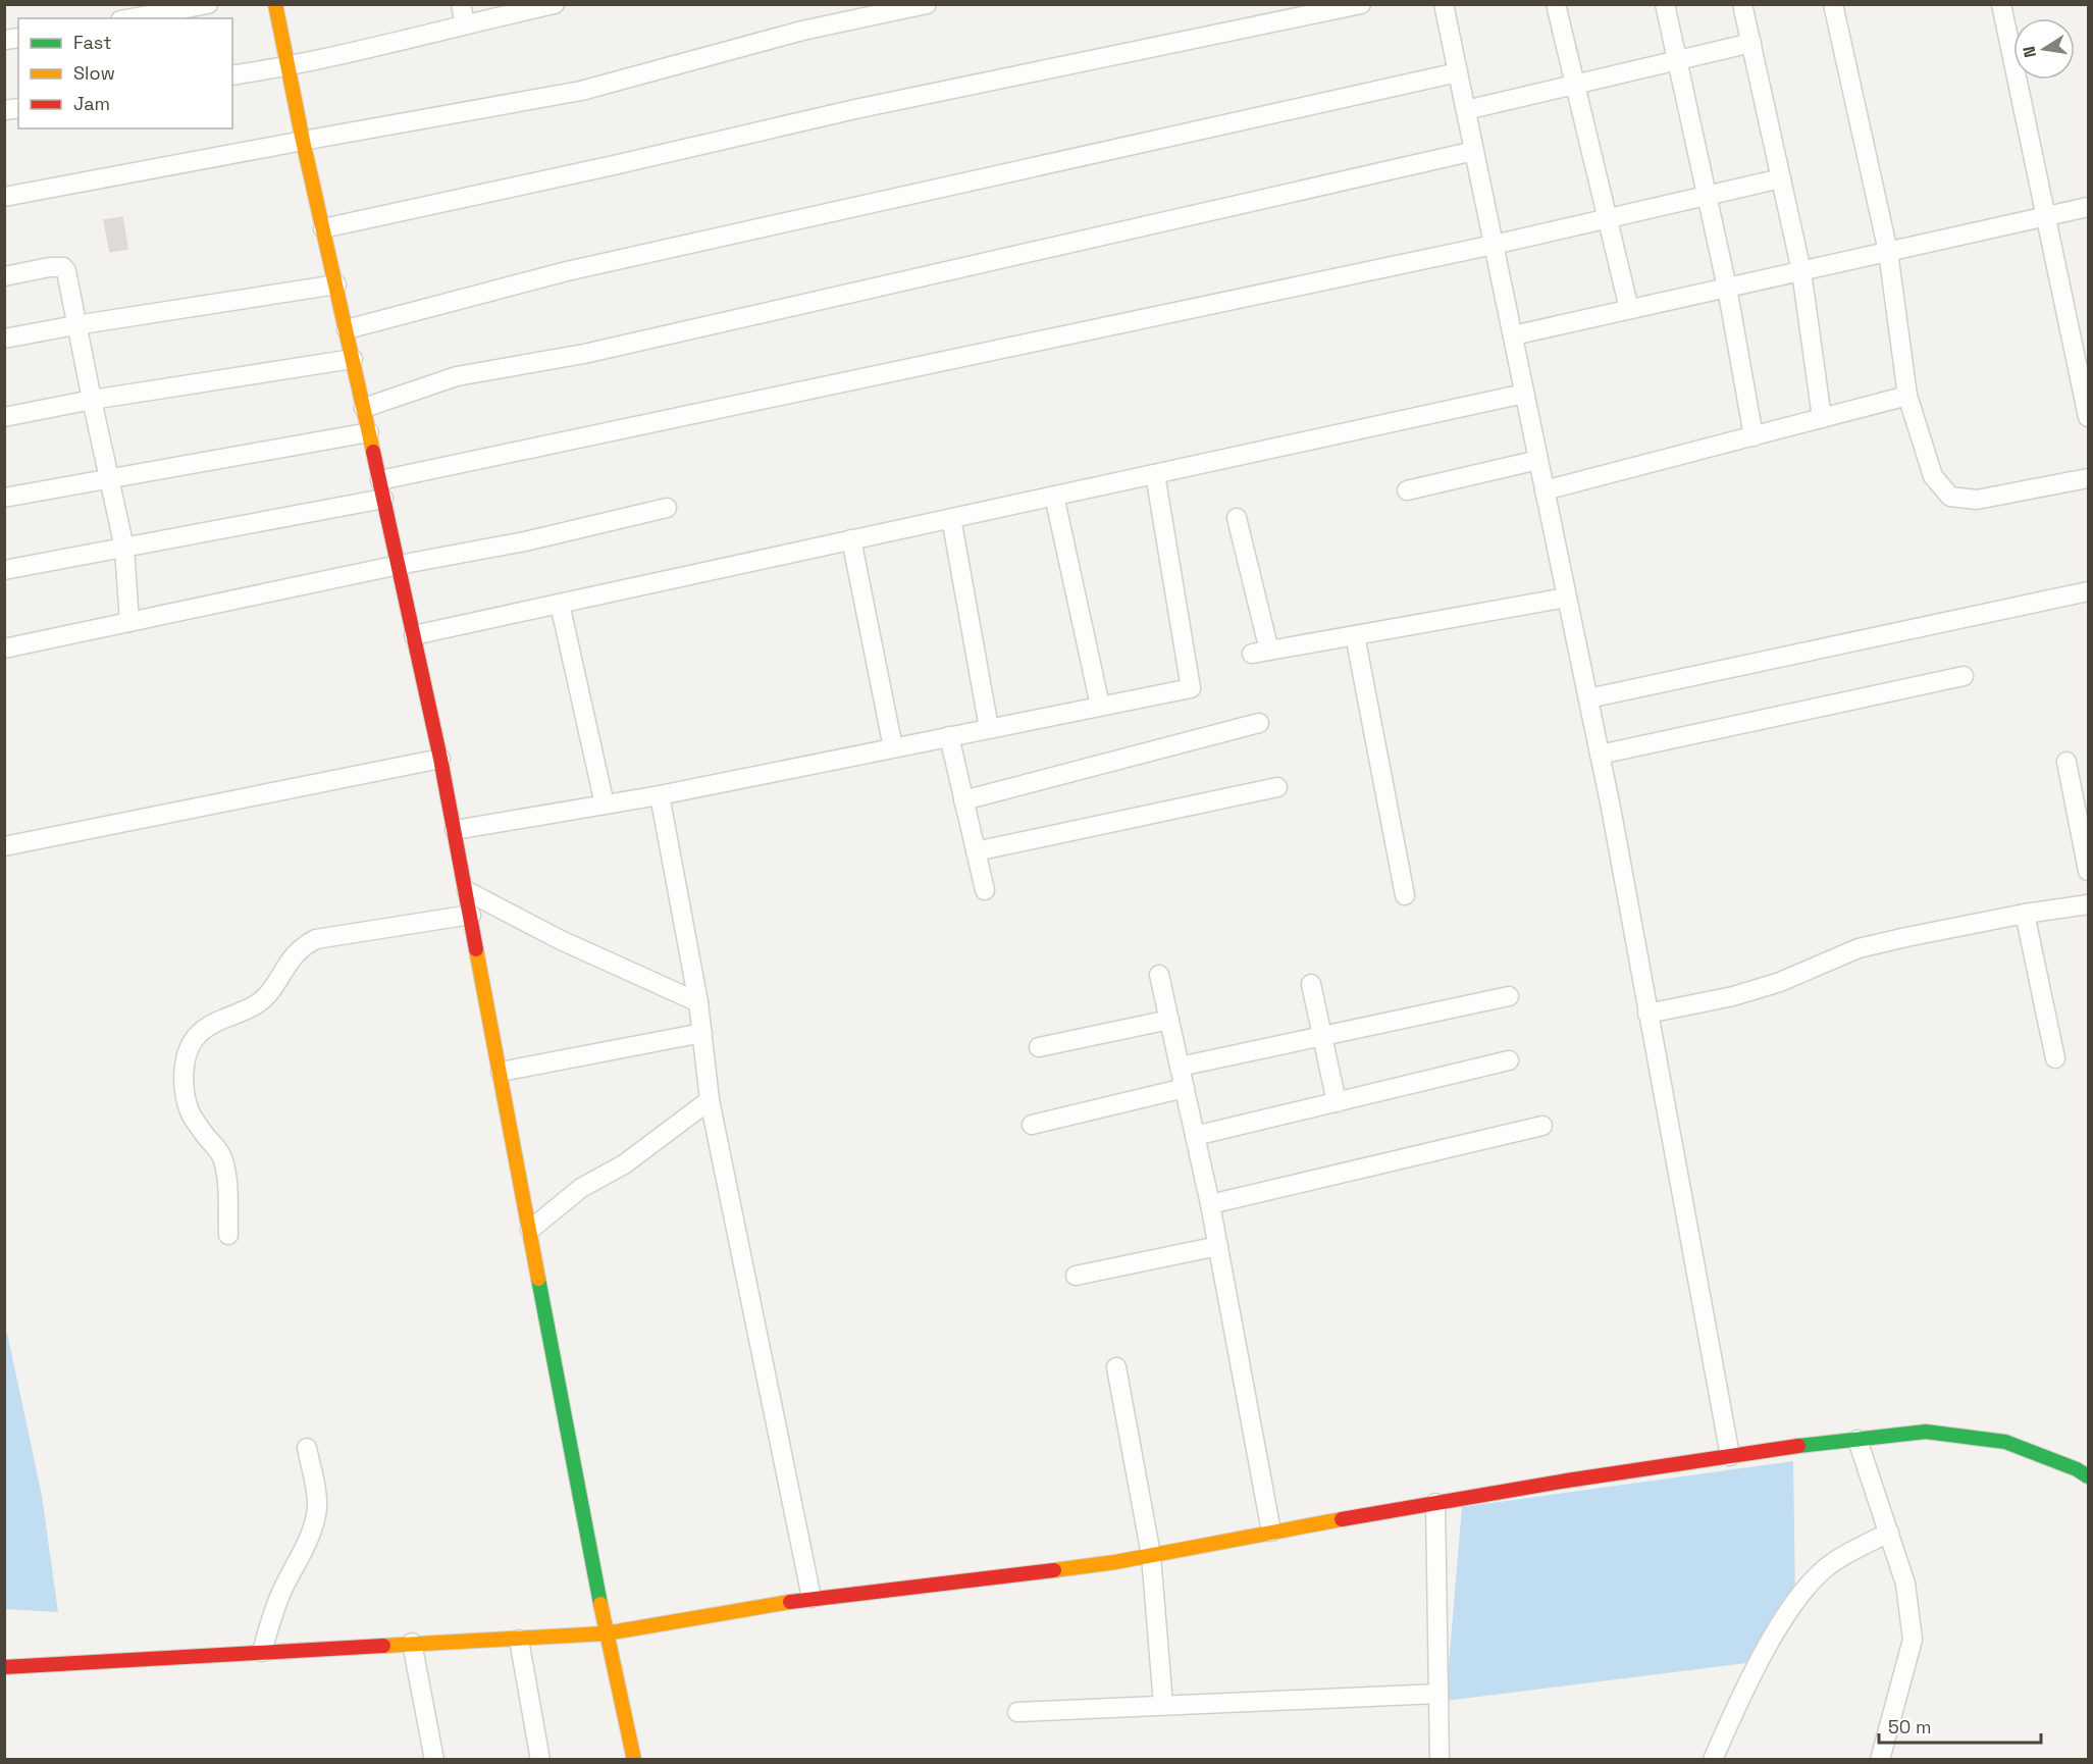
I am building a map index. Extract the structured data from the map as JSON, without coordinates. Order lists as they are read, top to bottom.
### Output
{
  "legend": ["Fast", "Slow", "Jam"],
  "scale_bar": "50 m",
  "north": "left"
}
